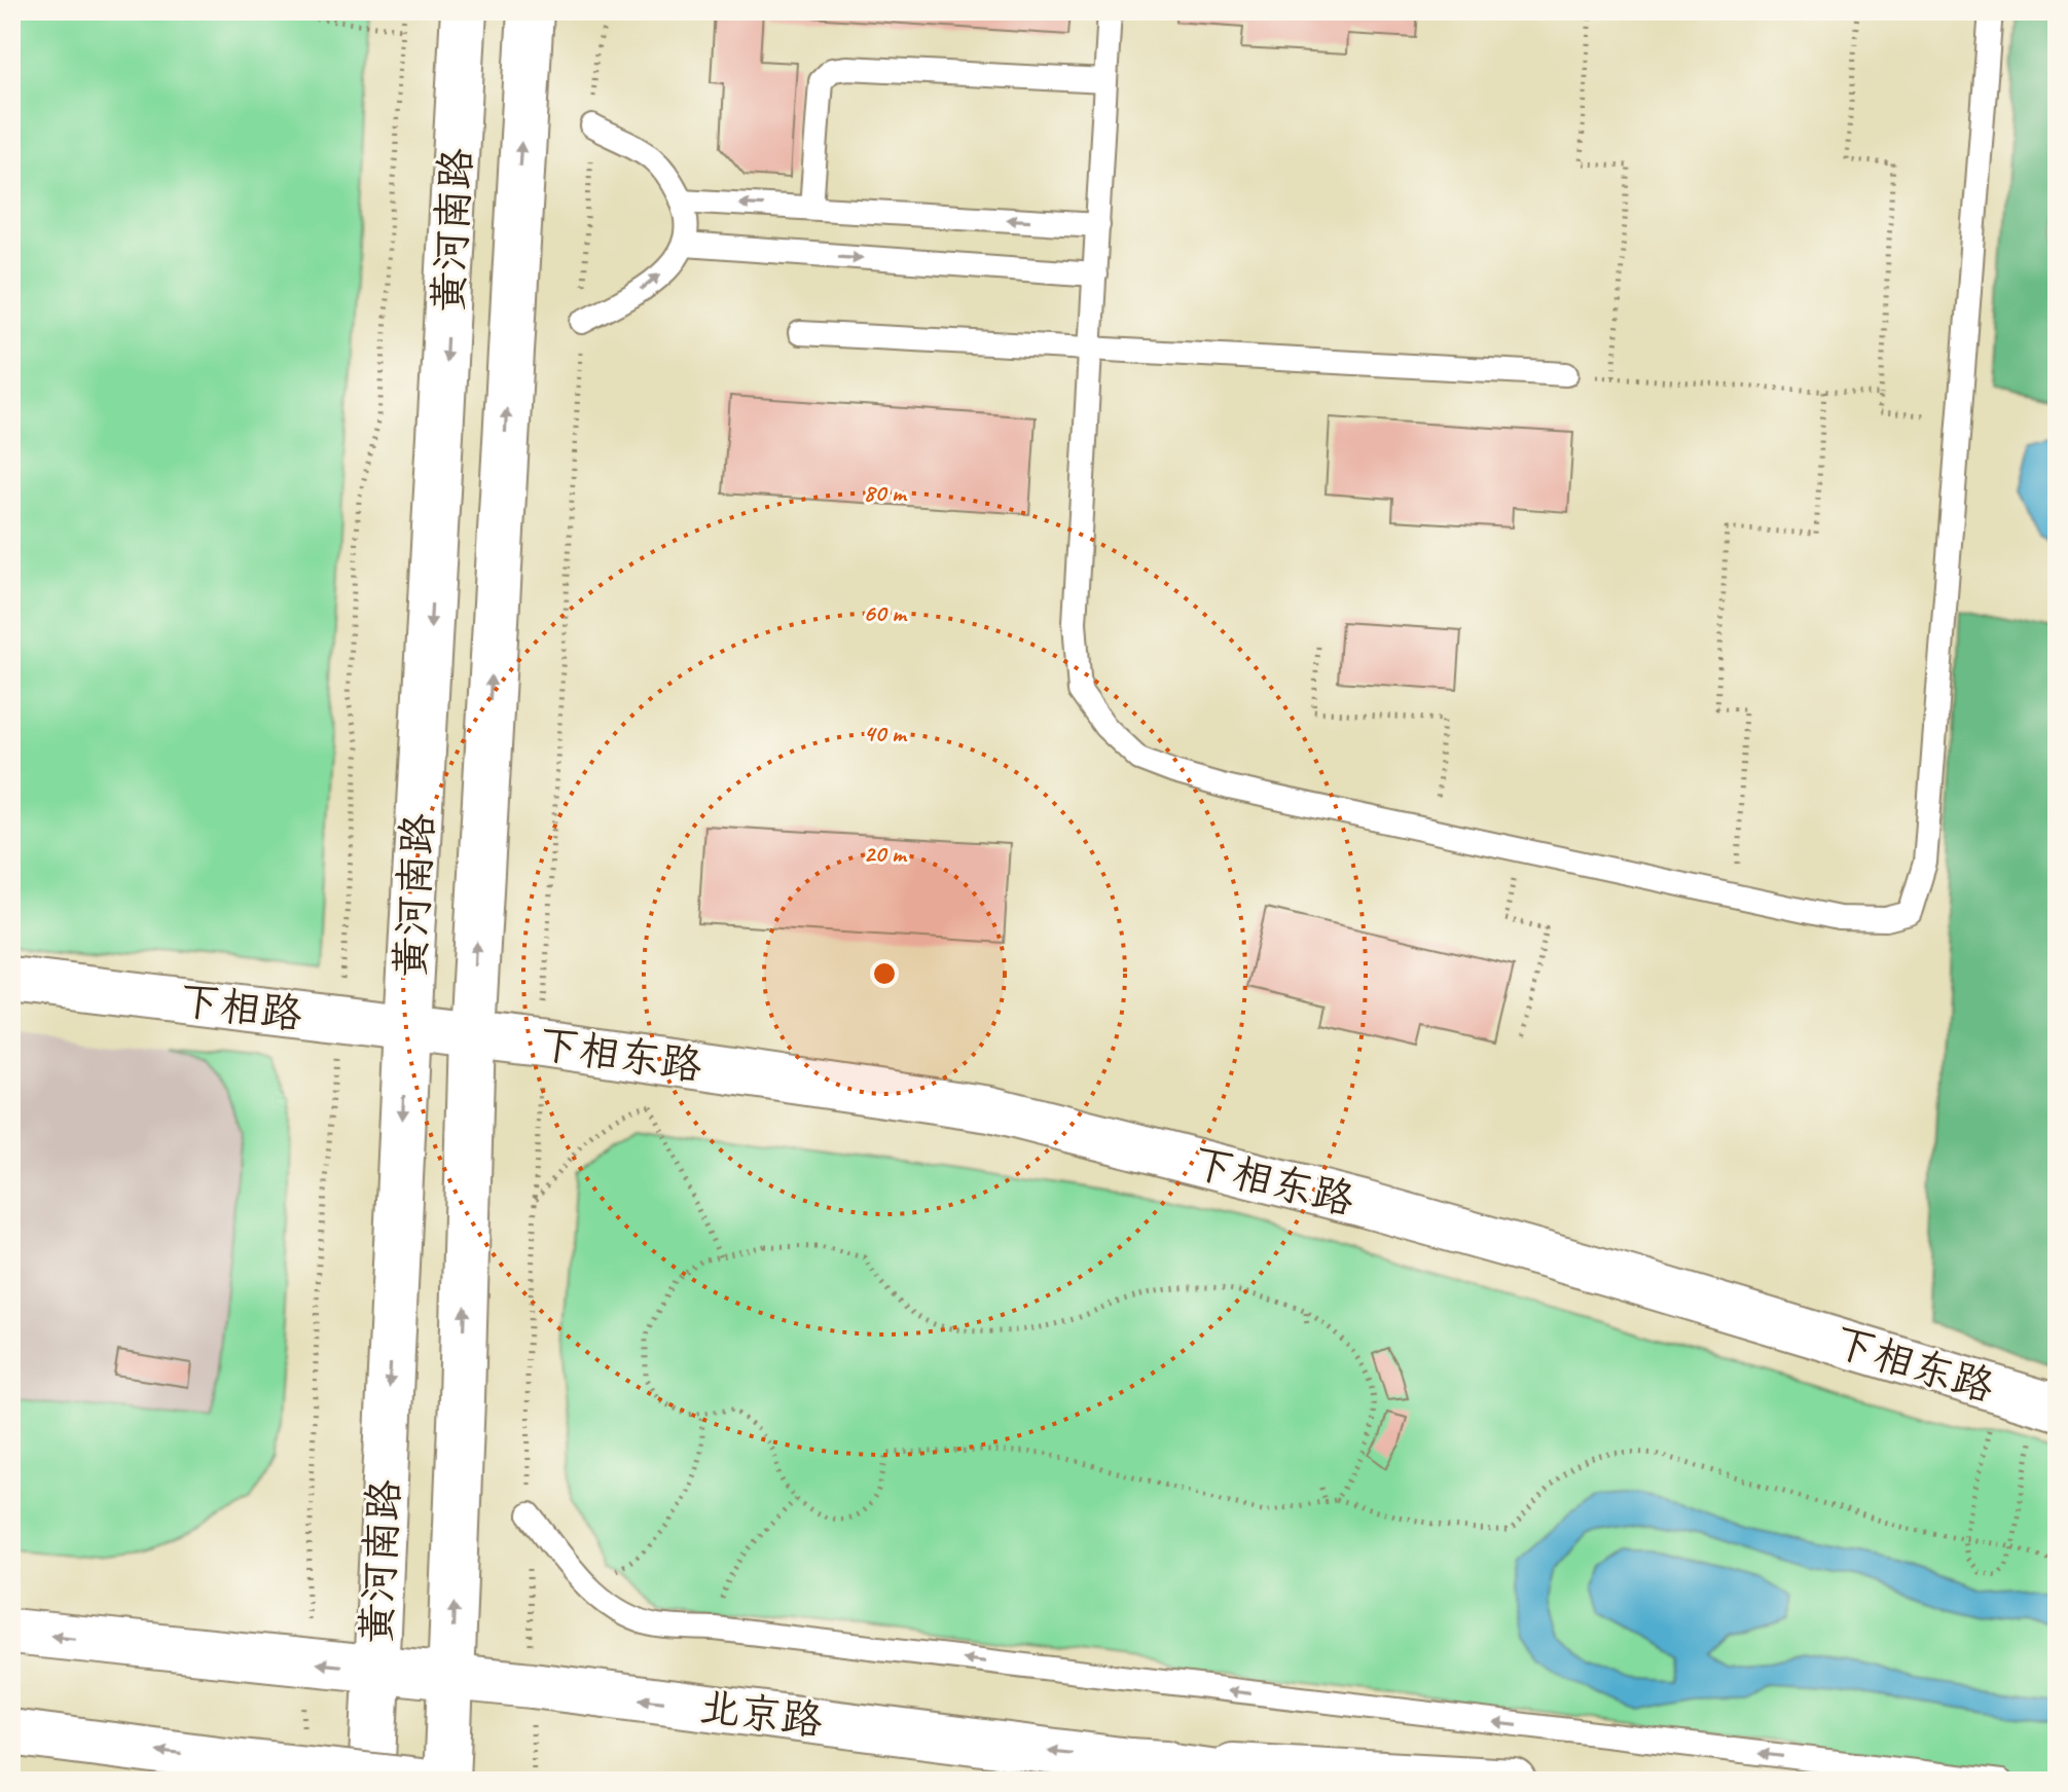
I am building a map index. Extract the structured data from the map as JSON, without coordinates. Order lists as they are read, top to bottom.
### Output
{
  "streets": {
    "main road": [
      "黄河南路",
      "下相路",
      "下相东路",
      "北京路"
    ]
  },
  "crossings": [
    ["黄河南路", "下相路"],
    ["黄河南路", "下相东路"],
    ["黄河南路", "北京路"],
    ["下相路", "下相东路"]
  ],
  "rings": [
    "80 m",
    "60 m",
    "40 m",
    "20 m"
  ]
}
